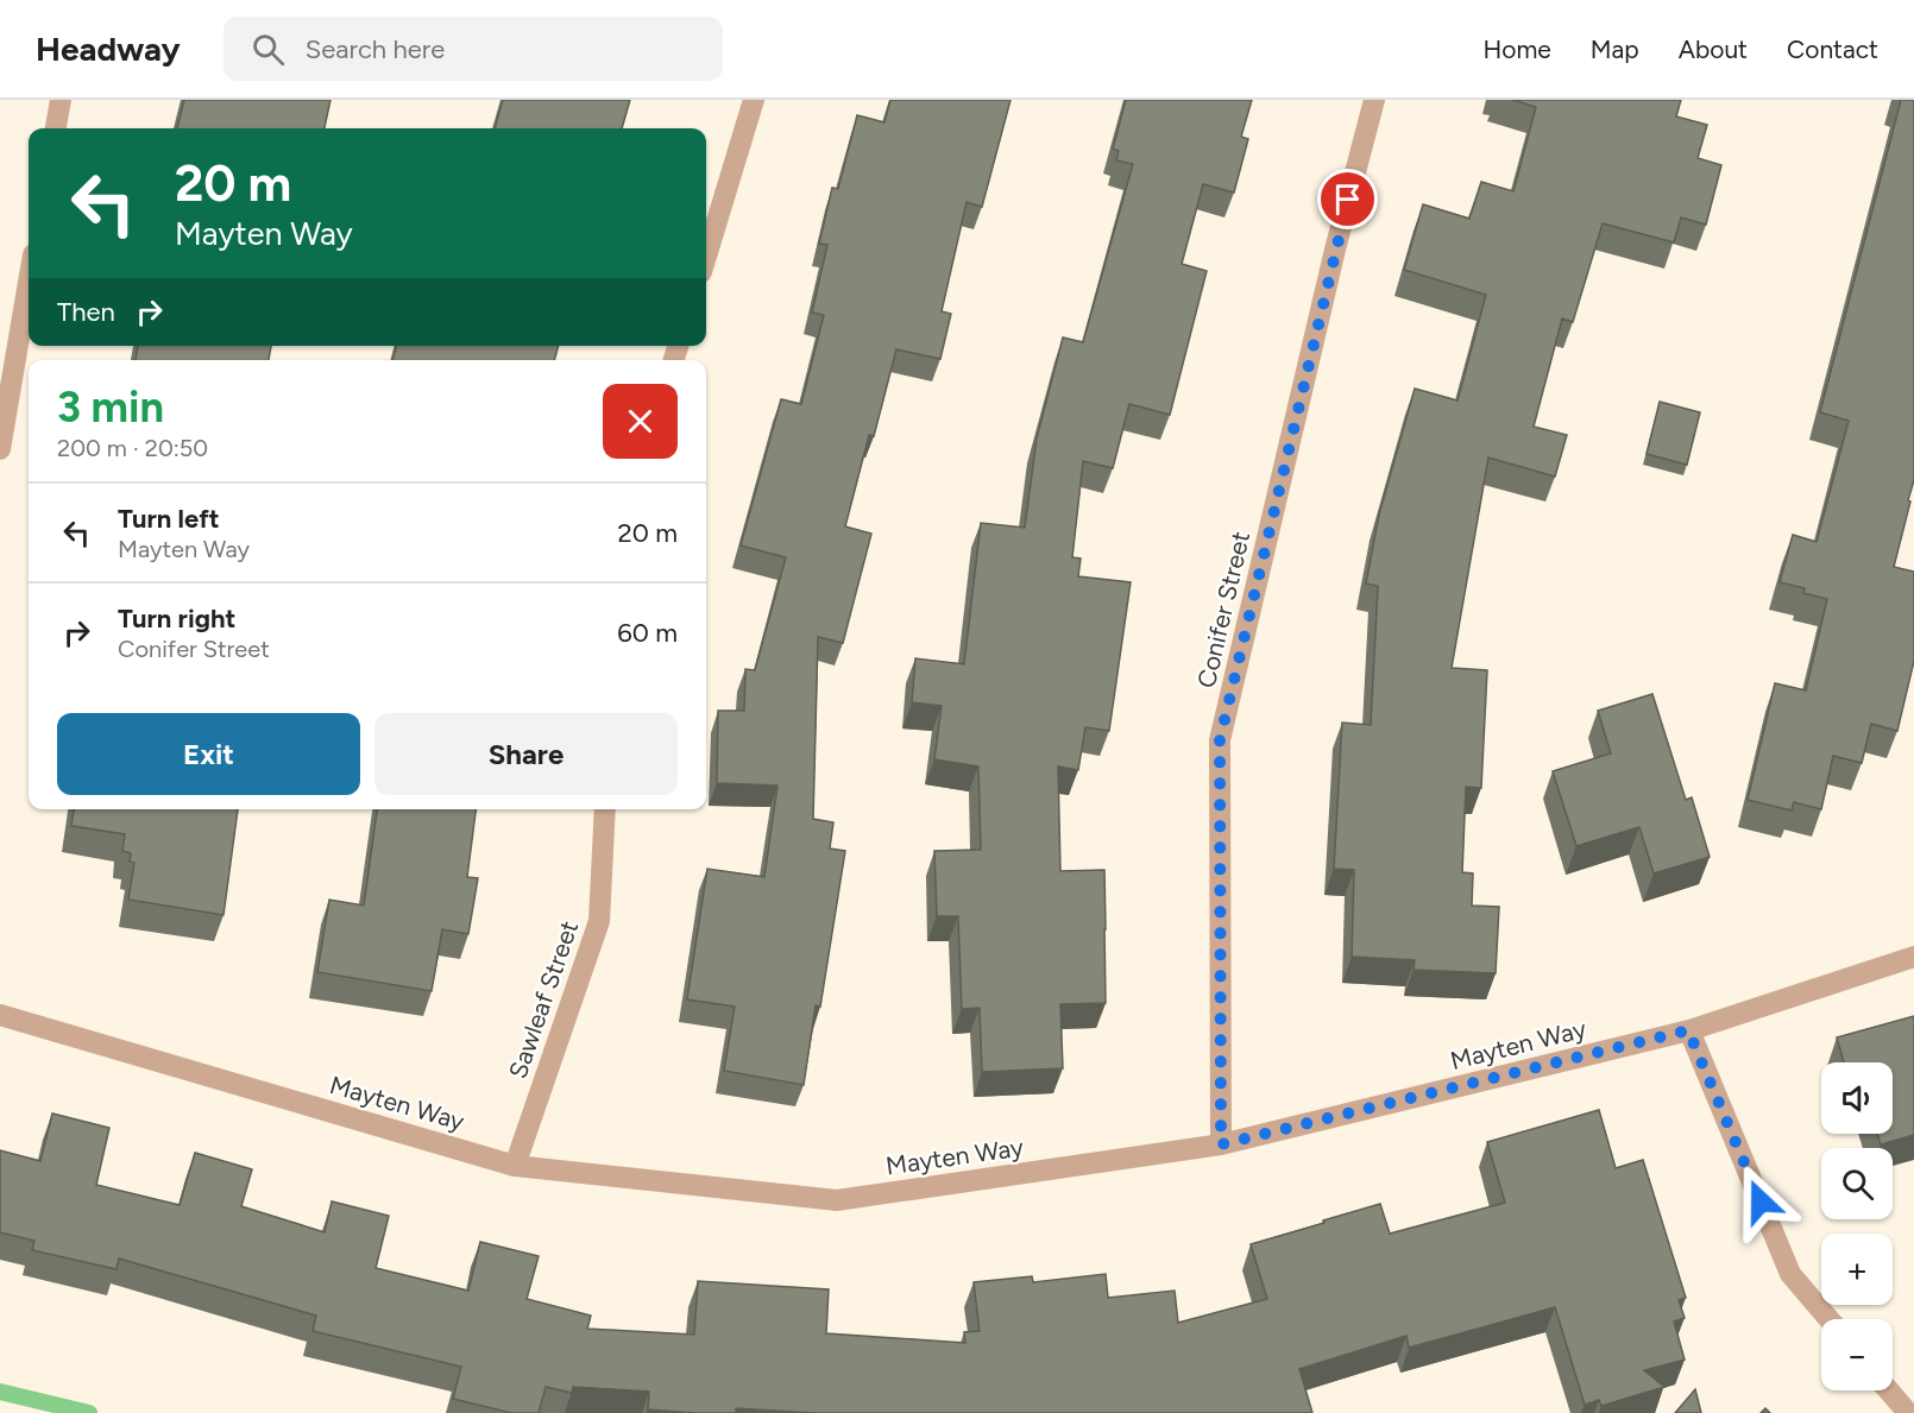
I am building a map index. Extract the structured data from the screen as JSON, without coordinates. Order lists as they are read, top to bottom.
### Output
{
  "streets": {
    "street": ["Conifer Street", "Sawleaf Street", "Mayten Way"]
  },
  "crossings": [
    ["Conifer Street", "Mayten Way"],
    ["Sawleaf Street", "Mayten Way"]
  ],
  "page": {
    "header": "Headway",
    "search": "Search here",
    "nav": [
      "Home",
      "Map",
      "About",
      "Contact"
    ],
    "turn": ["20 m", "Mayten Way"],
    "then": "Then",
    "heading": ["3 min", "200 m · 20:50"],
    "list": [
      {
        "name": "Turn left",
        "note": "Mayten Way",
        "value": "20 m"
      },
      {
        "name": "Turn right",
        "note": "Conifer Street",
        "value": "60 m"
      }
    ],
    "buttons": ["Exit", "Share"],
    "map_buttons": ["+", "−"]
  }
}
